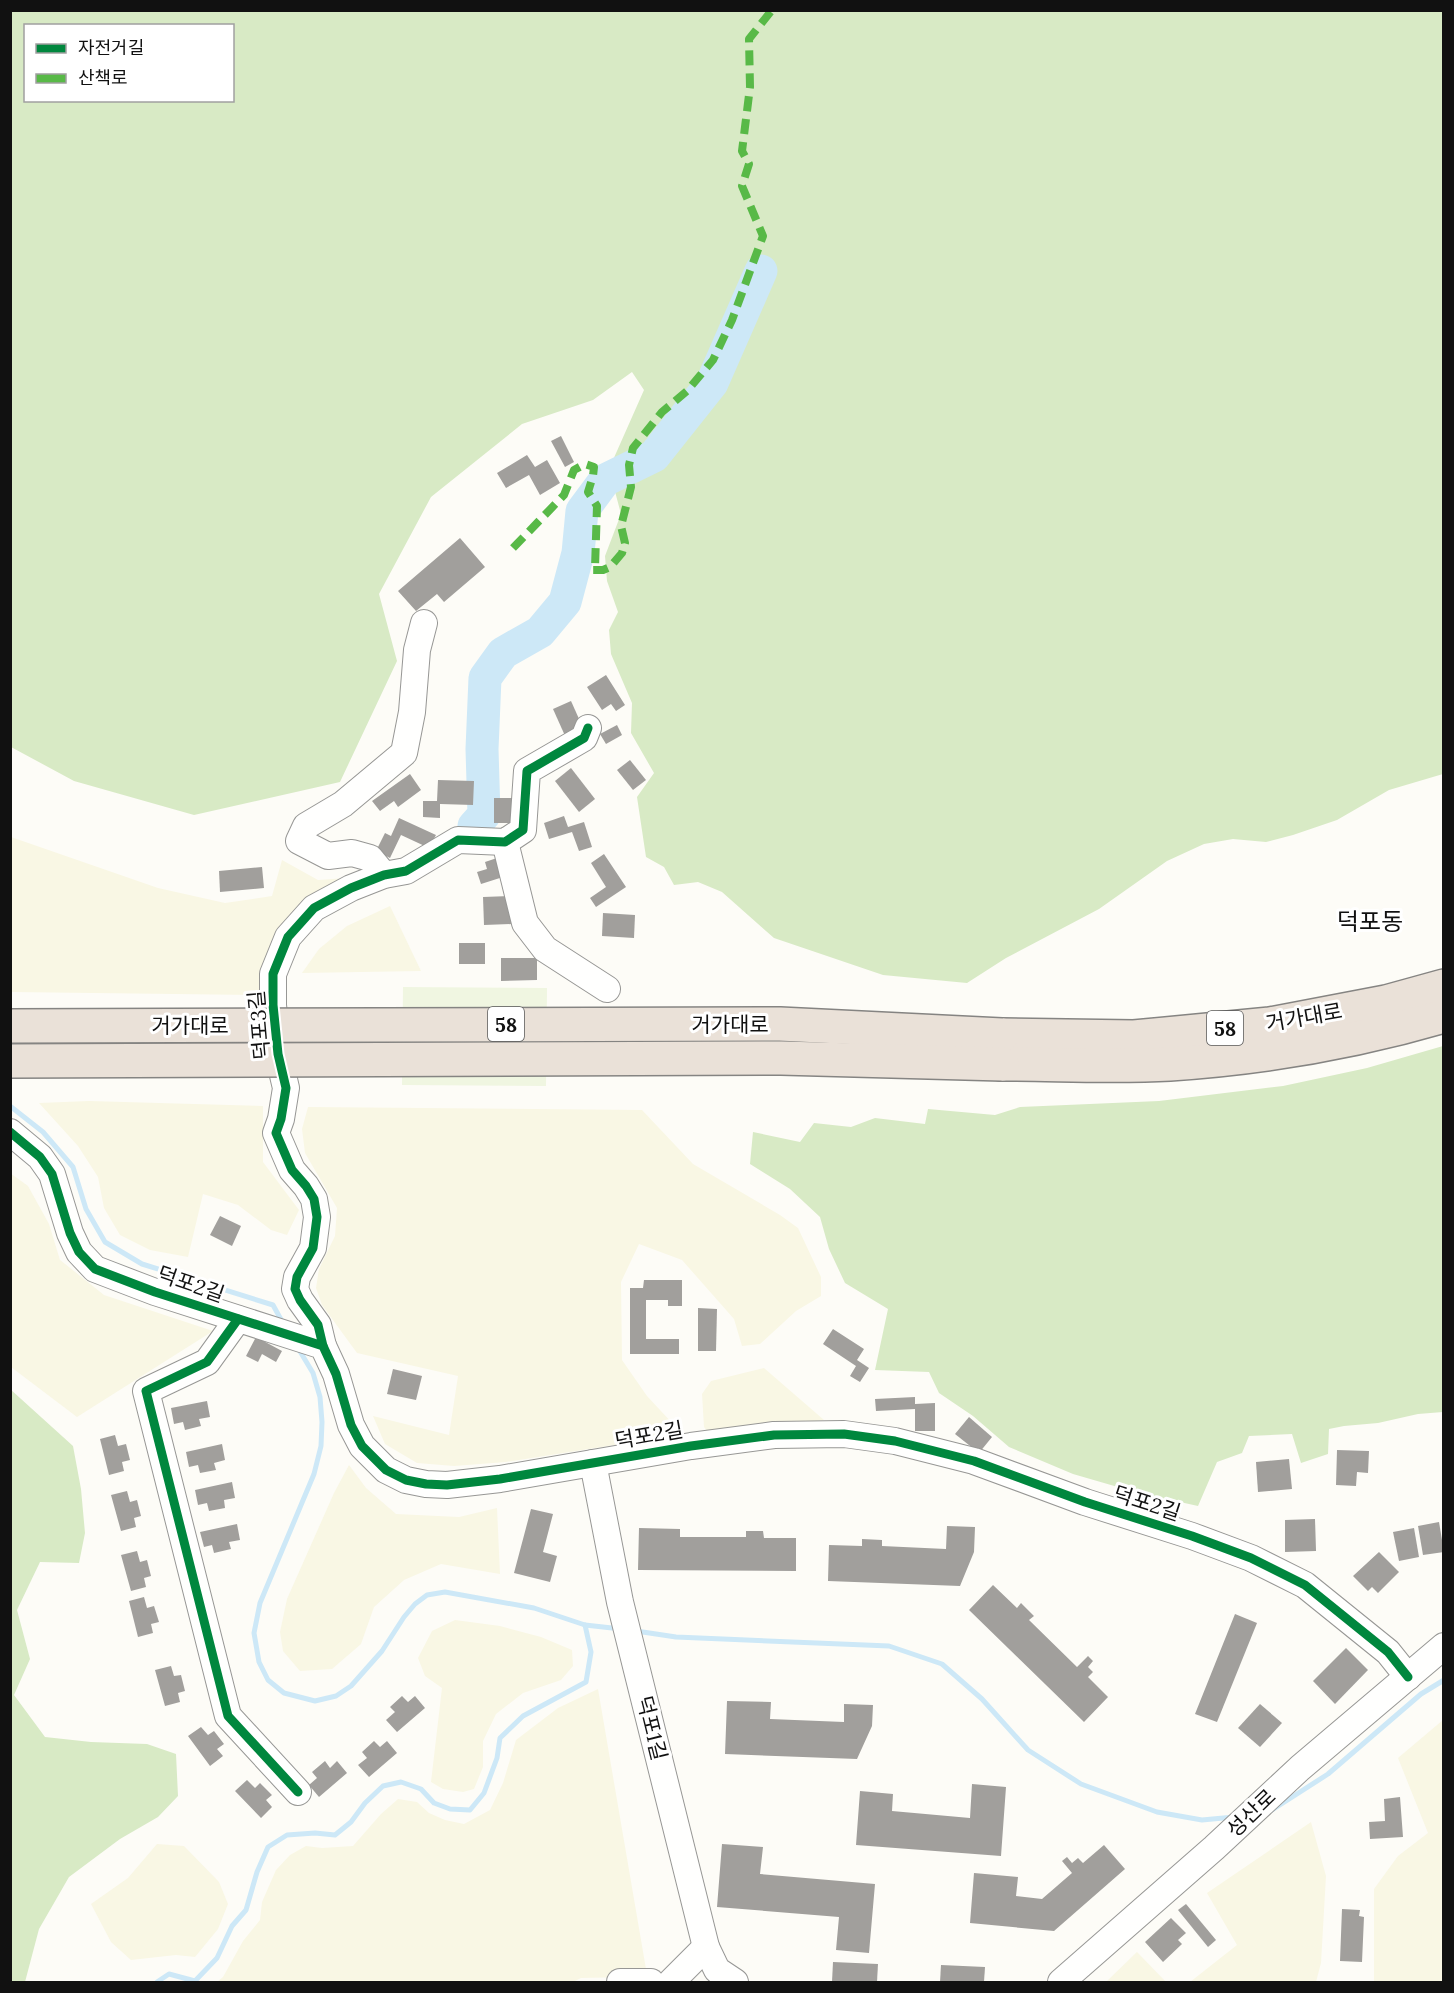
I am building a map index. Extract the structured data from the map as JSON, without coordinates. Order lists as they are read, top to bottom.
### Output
{
  "streets": {
    "highway": ["거가대로", "58"],
    "street": [
      "덕포3길",
      "덕포2길",
      "덕포1길",
      "성산로"
    ]
  },
  "crossings": [
    ["덕포3길", "덕포2길"],
    ["덕포2길", "덕포1길"],
    ["덕포2길", "성산로"]
  ],
  "districts": ["덕포동"],
  "legend": ["자전거길", "산책로"]
}
